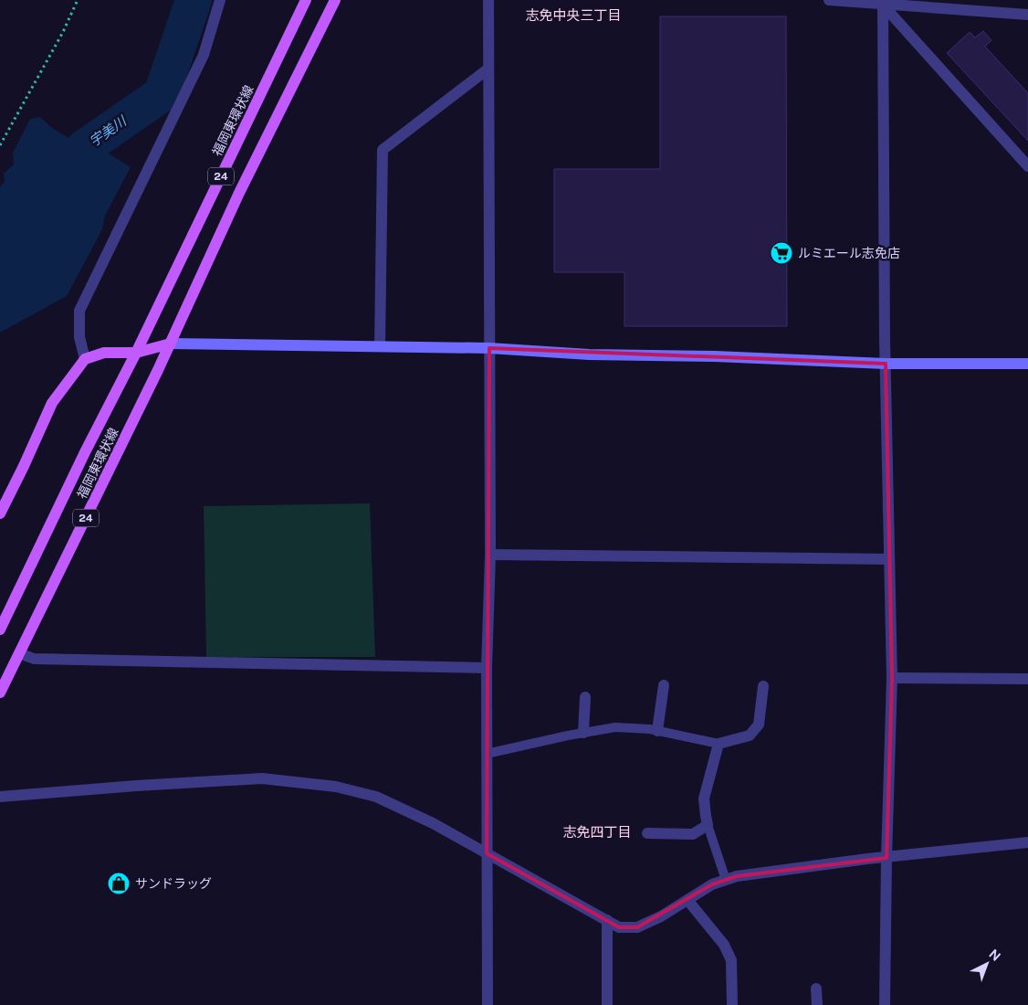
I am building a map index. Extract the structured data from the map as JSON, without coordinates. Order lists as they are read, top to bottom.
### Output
{
  "streets": {
    "main road": ["福岡東環状線", "24"]
  },
  "districts": ["志免中央三丁目", "志免四丁目"],
  "water": ["宇美川"],
  "places": {
    "supermarket": ["ルミエール志免店"],
    "shop": ["サンドラッグ"]
  },
  "north": "top right"
}
